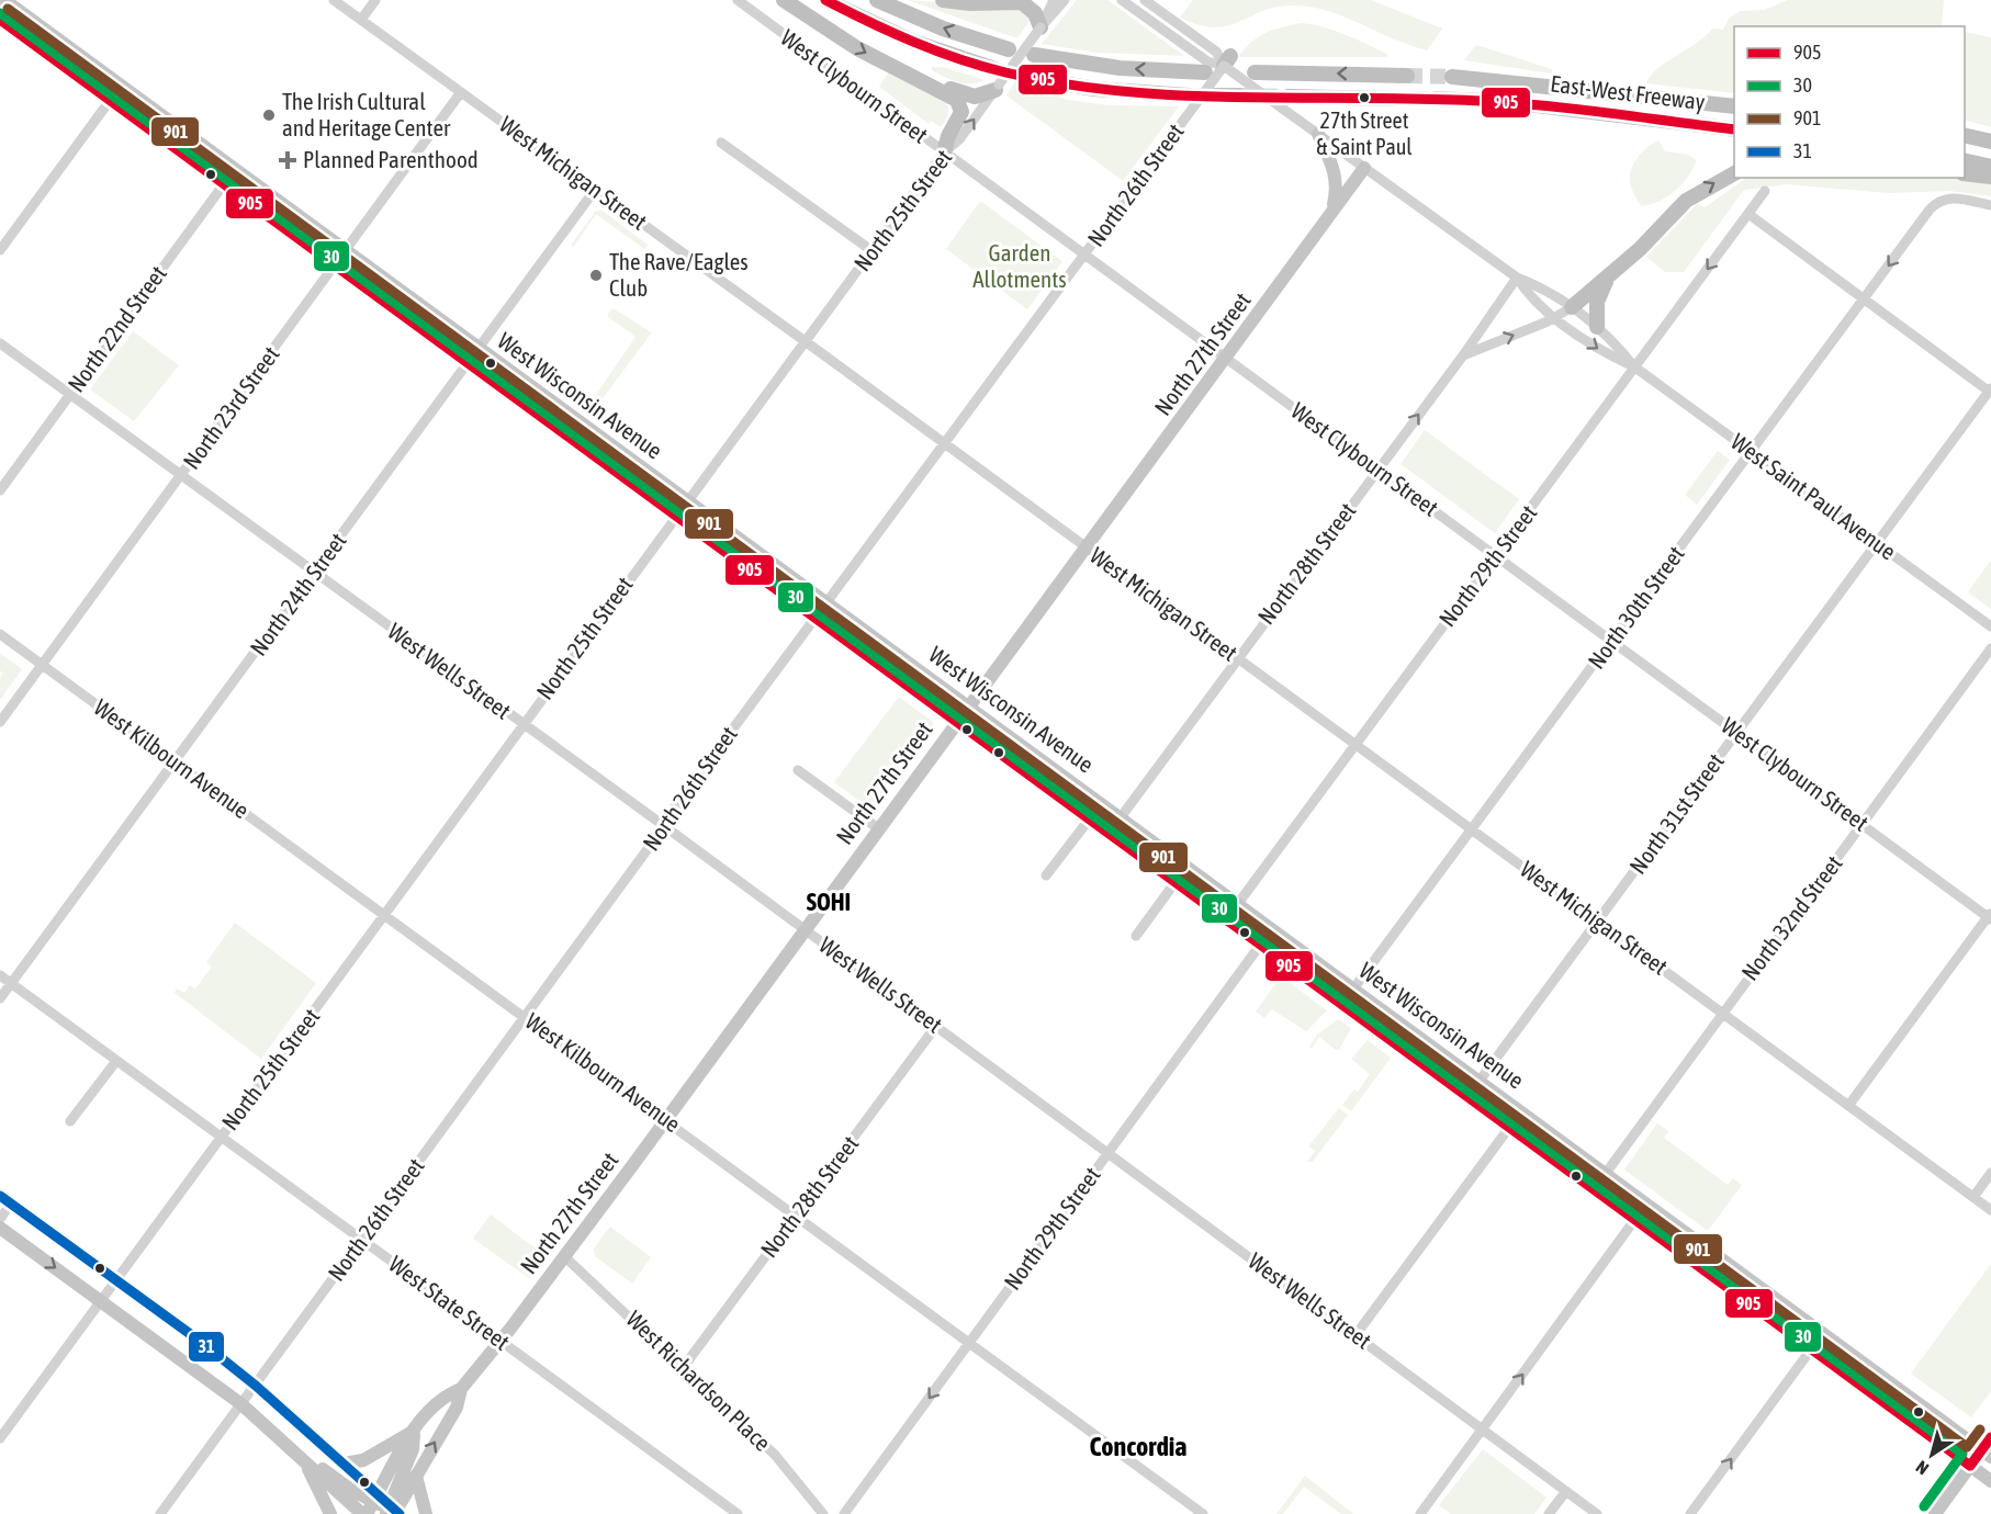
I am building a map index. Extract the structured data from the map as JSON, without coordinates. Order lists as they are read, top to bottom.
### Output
{
  "streets": {
    "highway": ["East-West Freeway"],
    "main road": ["North 27th Street", "West Wisconsin Avenue"],
    "street": [
      "West Clybourn Street",
      "West Michigan Street",
      "North 26th Street",
      "North 25th Street",
      "North 22nd Street",
      "North 23rd Street",
      "West Saint Paul Avenue",
      "North 28th Street",
      "North 29th Street",
      "North 24th Street",
      "North 30th Street",
      "West Wells Street",
      "West Kilbourn Avenue",
      "North 31st Street",
      "North 32nd Street",
      "West State Street",
      "West Richardson Place"
    ]
  },
  "crossings": [
    ["West Clybourn Street", "North 26th Street"],
    ["West Clybourn Street", "North 25th Street"],
    ["West Clybourn Street", "North 27th Street"],
    ["West Clybourn Street", "North 28th Street"],
    ["West Clybourn Street", "North 29th Street"],
    ["West Clybourn Street", "North 30th Street"],
    ["West Clybourn Street", "North 31st Street"],
    ["West Clybourn Street", "North 32nd Street"],
    ["West Michigan Street", "North 26th Street"],
    ["West Michigan Street", "North 25th Street"],
    ["West Michigan Street", "North 27th Street"],
    ["West Michigan Street", "North 23rd Street"],
    ["West Michigan Street", "North 28th Street"],
    ["West Michigan Street", "North 29th Street"],
    ["West Michigan Street", "North 24th Street"],
    ["West Michigan Street", "North 30th Street"],
    ["West Michigan Street", "North 31st Street"],
    ["West Michigan Street", "North 32nd Street"],
    ["North 26th Street", "West Wisconsin Avenue"],
    ["North 26th Street", "West Saint Paul Avenue"],
    ["North 26th Street", "West Wells Street"],
    ["North 26th Street", "West Kilbourn Avenue"],
    ["North 26th Street", "West State Street"],
    ["North 25th Street", "West Wisconsin Avenue"],
    ["North 25th Street", "West Wells Street"],
    ["North 25th Street", "West Kilbourn Avenue"],
    ["North 25th Street", "West State Street"],
    ["North 22nd Street", "West Wisconsin Avenue"],
    ["North 22nd Street", "West Wells Street"],
    ["North 27th Street", "West Wisconsin Avenue"],
    ["North 27th Street", "West Saint Paul Avenue"],
    ["North 27th Street", "West Wells Street"],
    ["North 27th Street", "West Kilbourn Avenue"],
    ["North 27th Street", "West State Street"],
    ["North 27th Street", "West Richardson Place"],
    ["West Wisconsin Avenue", "North 23rd Street"],
    ["West Wisconsin Avenue", "North 28th Street"],
    ["West Wisconsin Avenue", "North 29th Street"],
    ["West Wisconsin Avenue", "North 24th Street"],
    ["West Wisconsin Avenue", "North 30th Street"],
    ["West Wisconsin Avenue", "North 31st Street"],
    ["West Wisconsin Avenue", "North 32nd Street"],
    ["North 23rd Street", "West Wells Street"],
    ["North 23rd Street", "West Kilbourn Avenue"],
    ["West Saint Paul Avenue", "North 28th Street"],
    ["West Saint Paul Avenue", "North 29th Street"],
    ["West Saint Paul Avenue", "North 30th Street"],
    ["West Saint Paul Avenue", "North 31st Street"],
    ["North 28th Street", "West Wells Street"],
    ["North 28th Street", "West Kilbourn Avenue"],
    ["North 28th Street", "West Richardson Place"],
    ["North 29th Street", "West Wells Street"],
    ["North 29th Street", "West Kilbourn Avenue"],
    ["North 24th Street", "West Wells Street"],
    ["North 24th Street", "West Kilbourn Avenue"],
    ["North 24th Street", "West State Street"]
  ],
  "districts": ["SOHI", "Concordia"],
  "parks": ["Garden Allotments"],
  "places": {
    "other": ["27th Street & Saint Paul", "The Irish Cultural and Heritage Center", "The Rave/Eagles Club"],
    "health": ["Planned Parenthood"]
  },
  "lines": [
    "transit line 905",
    "transit line 901",
    "transit line 30",
    "transit line 31"
  ],
  "legend": [
    "905",
    "30",
    "901",
    "31"
  ],
  "north": "bottom left"
}
